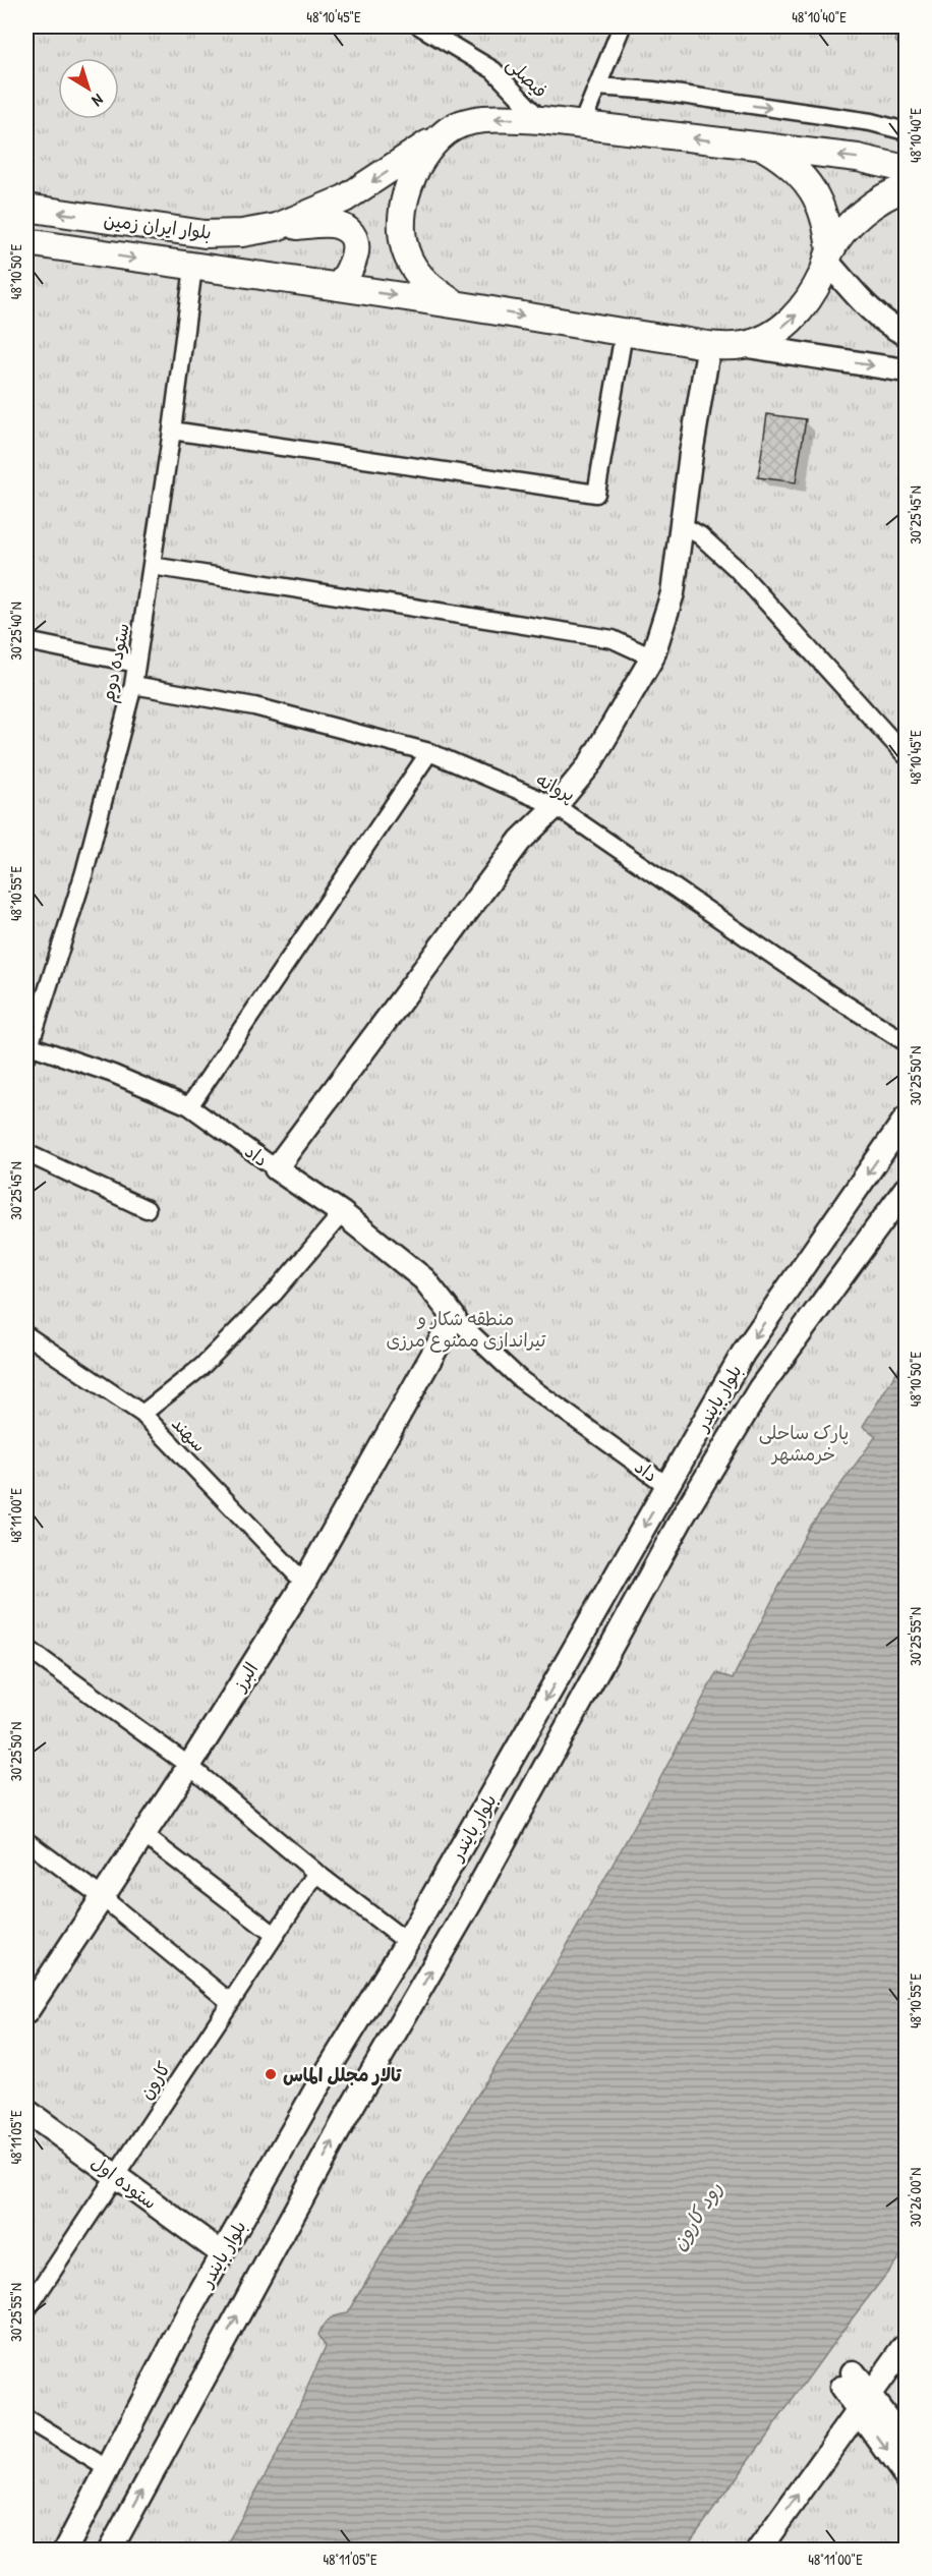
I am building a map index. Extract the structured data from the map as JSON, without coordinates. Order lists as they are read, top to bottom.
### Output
{
  "streets": {
    "main road": ["بلوار ایران زمین"],
    "street": [
      "فیصلی",
      "ستوده دوم",
      "پروانه",
      "داد",
      "بلوار بایندر",
      "سهند",
      "البرز",
      "کارون",
      "ستوده اول"
    ]
  },
  "crossings": [
    ["فیصلی", "بلوار ایران زمین"],
    ["بلوار ایران زمین", "ستوده دوم"],
    ["ستوده دوم", "پروانه"],
    ["ستوده دوم", "داد"],
    ["داد", "بلوار بایندر"],
    ["داد", "البرز"],
    ["بلوار بایندر", "ستوده اول"],
    ["سهند", "البرز"],
    ["کارون", "ستوده اول"]
  ],
  "water": ["رود کارون"],
  "parks": ["منطقه شکار و تیراندازی ممنوع مرزی", "پارک ساحلی خرمشهر"],
  "places": ["تالار مجلل الماس"],
  "north": "bottom right",
  "coordinates": [
    "48°10'45\"E",
    "48°10'40\"E",
    "48°10'50\"E",
    "30°25'45\"N",
    "30°25'40\"N",
    "48°10'55\"E",
    "30°25'50\"N",
    "48°11'00\"E",
    "30°25'55\"N",
    "48°11'05\"E",
    "30°26'00\"N"
  ]
}
